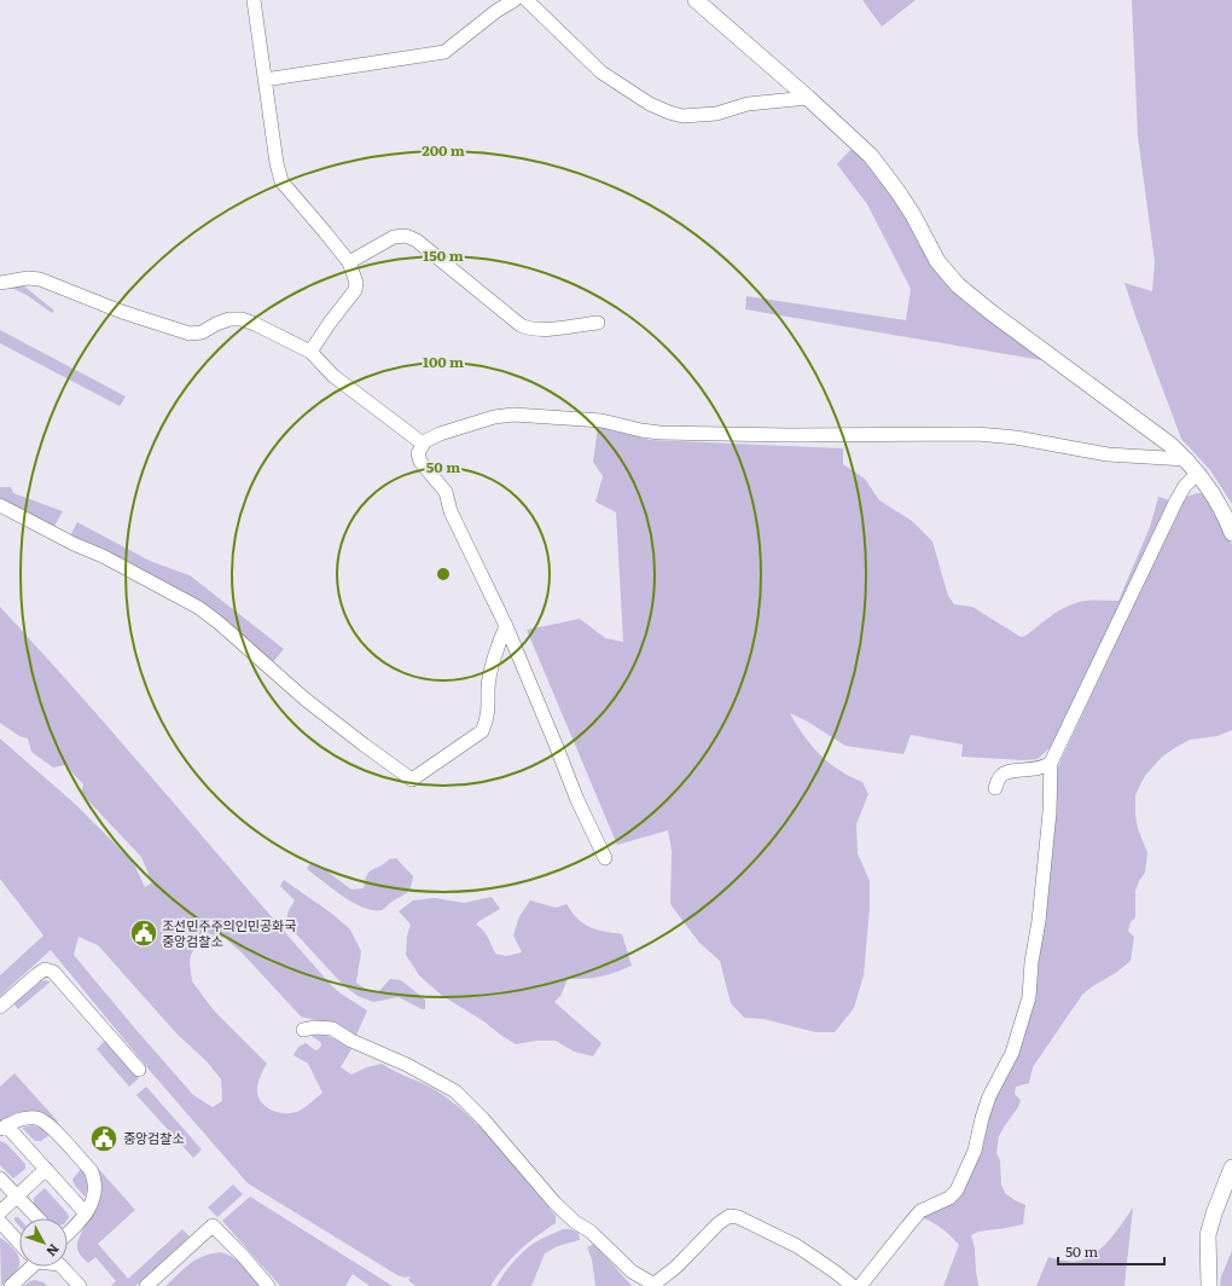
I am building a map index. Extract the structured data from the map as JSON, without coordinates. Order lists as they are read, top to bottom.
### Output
{
  "places": {
    "public building": ["조선민주주의인민공화국 중앙검찰소", "중앙검찰소"]
  },
  "scale_bar": "50 m",
  "north": "bottom right",
  "rings": [
    "200 m",
    "150 m",
    "100 m",
    "50 m"
  ]
}
